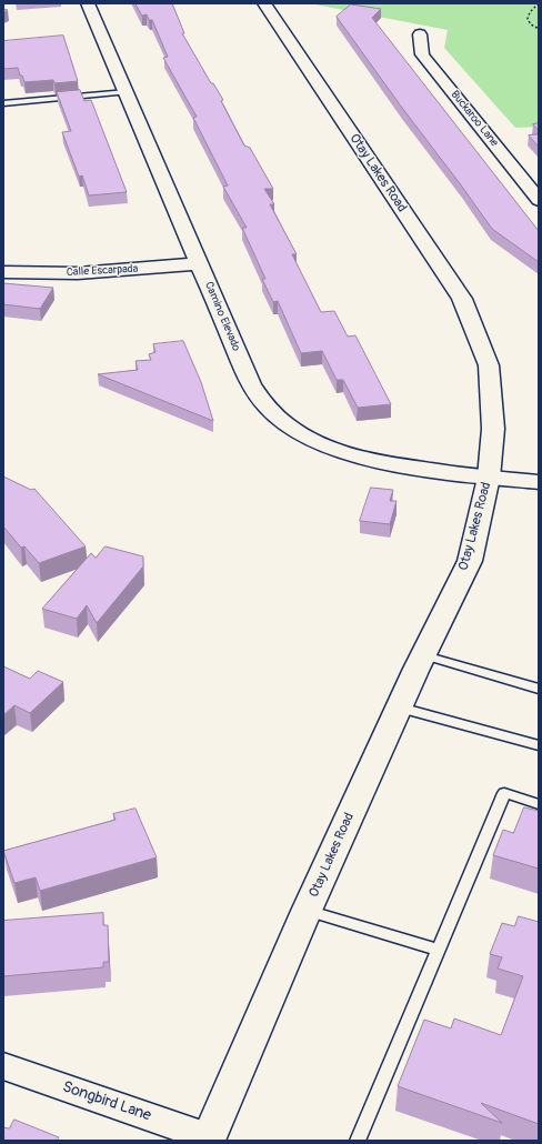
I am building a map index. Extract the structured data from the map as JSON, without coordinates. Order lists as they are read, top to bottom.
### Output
{
  "streets": {
    "main road": ["Otay Lakes Road"],
    "street": [
      "Buckaroo Lane",
      "Calle Escarpada",
      "Camino Elevado",
      "Songbird Lane"
    ]
  },
  "crossings": [
    ["Otay Lakes Road", "Camino Elevado"],
    ["Otay Lakes Road", "Songbird Lane"],
    ["Calle Escarpada", "Camino Elevado"]
  ]
}
